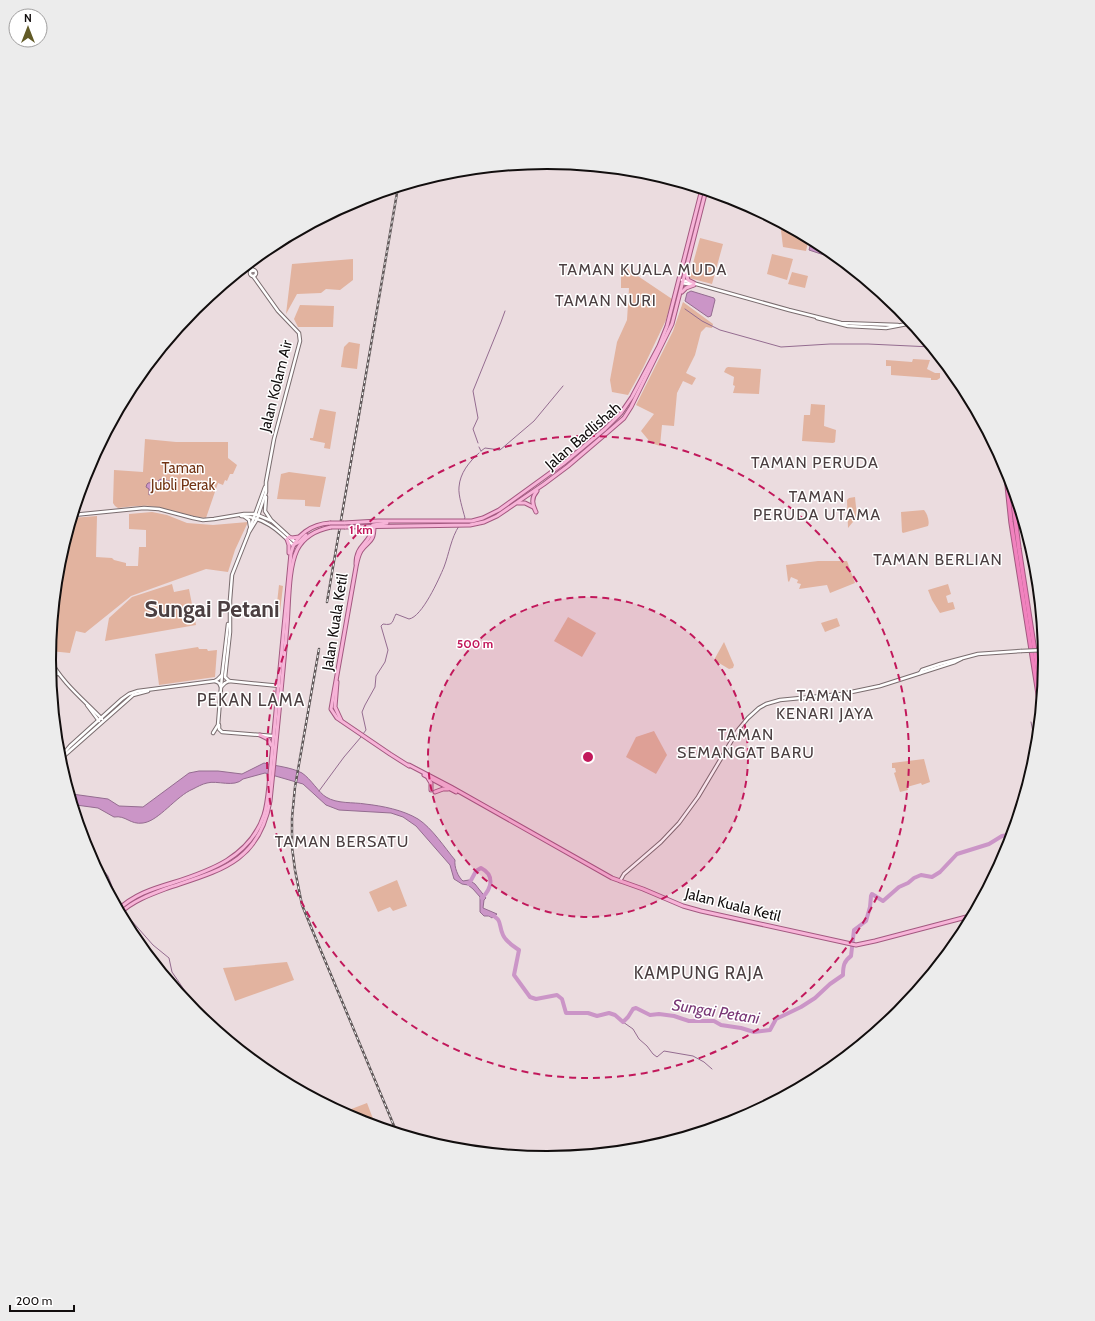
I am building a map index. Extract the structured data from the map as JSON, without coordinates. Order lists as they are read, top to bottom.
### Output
{
  "streets": {
    "main road": ["Jalan Kolam Air", "Jalan Badlishah", "Jalan Kuala Ketil"]
  },
  "crossings": [
    ["Jalan Badlishah", "Jalan Kuala Ketil"]
  ],
  "districts": [
    "TAMAN KUALA MUDA",
    "TAMAN NURI",
    "TAMAN PERUDA",
    "TAMAN PERUDA UTAMA",
    "TAMAN BERLIAN",
    "Sungai Petani",
    "TAMAN KENARI JAYA",
    "PEKAN LAMA",
    "TAMAN SEMANGAT BARU",
    "TAMAN BERSATU",
    "KAMPUNG RAJA"
  ],
  "water": ["Sungai Petani"],
  "parks": ["Taman Jubli Perak"],
  "scale_bar": "200 m",
  "north": "top",
  "rings": ["1 km", "500 m"]
}
